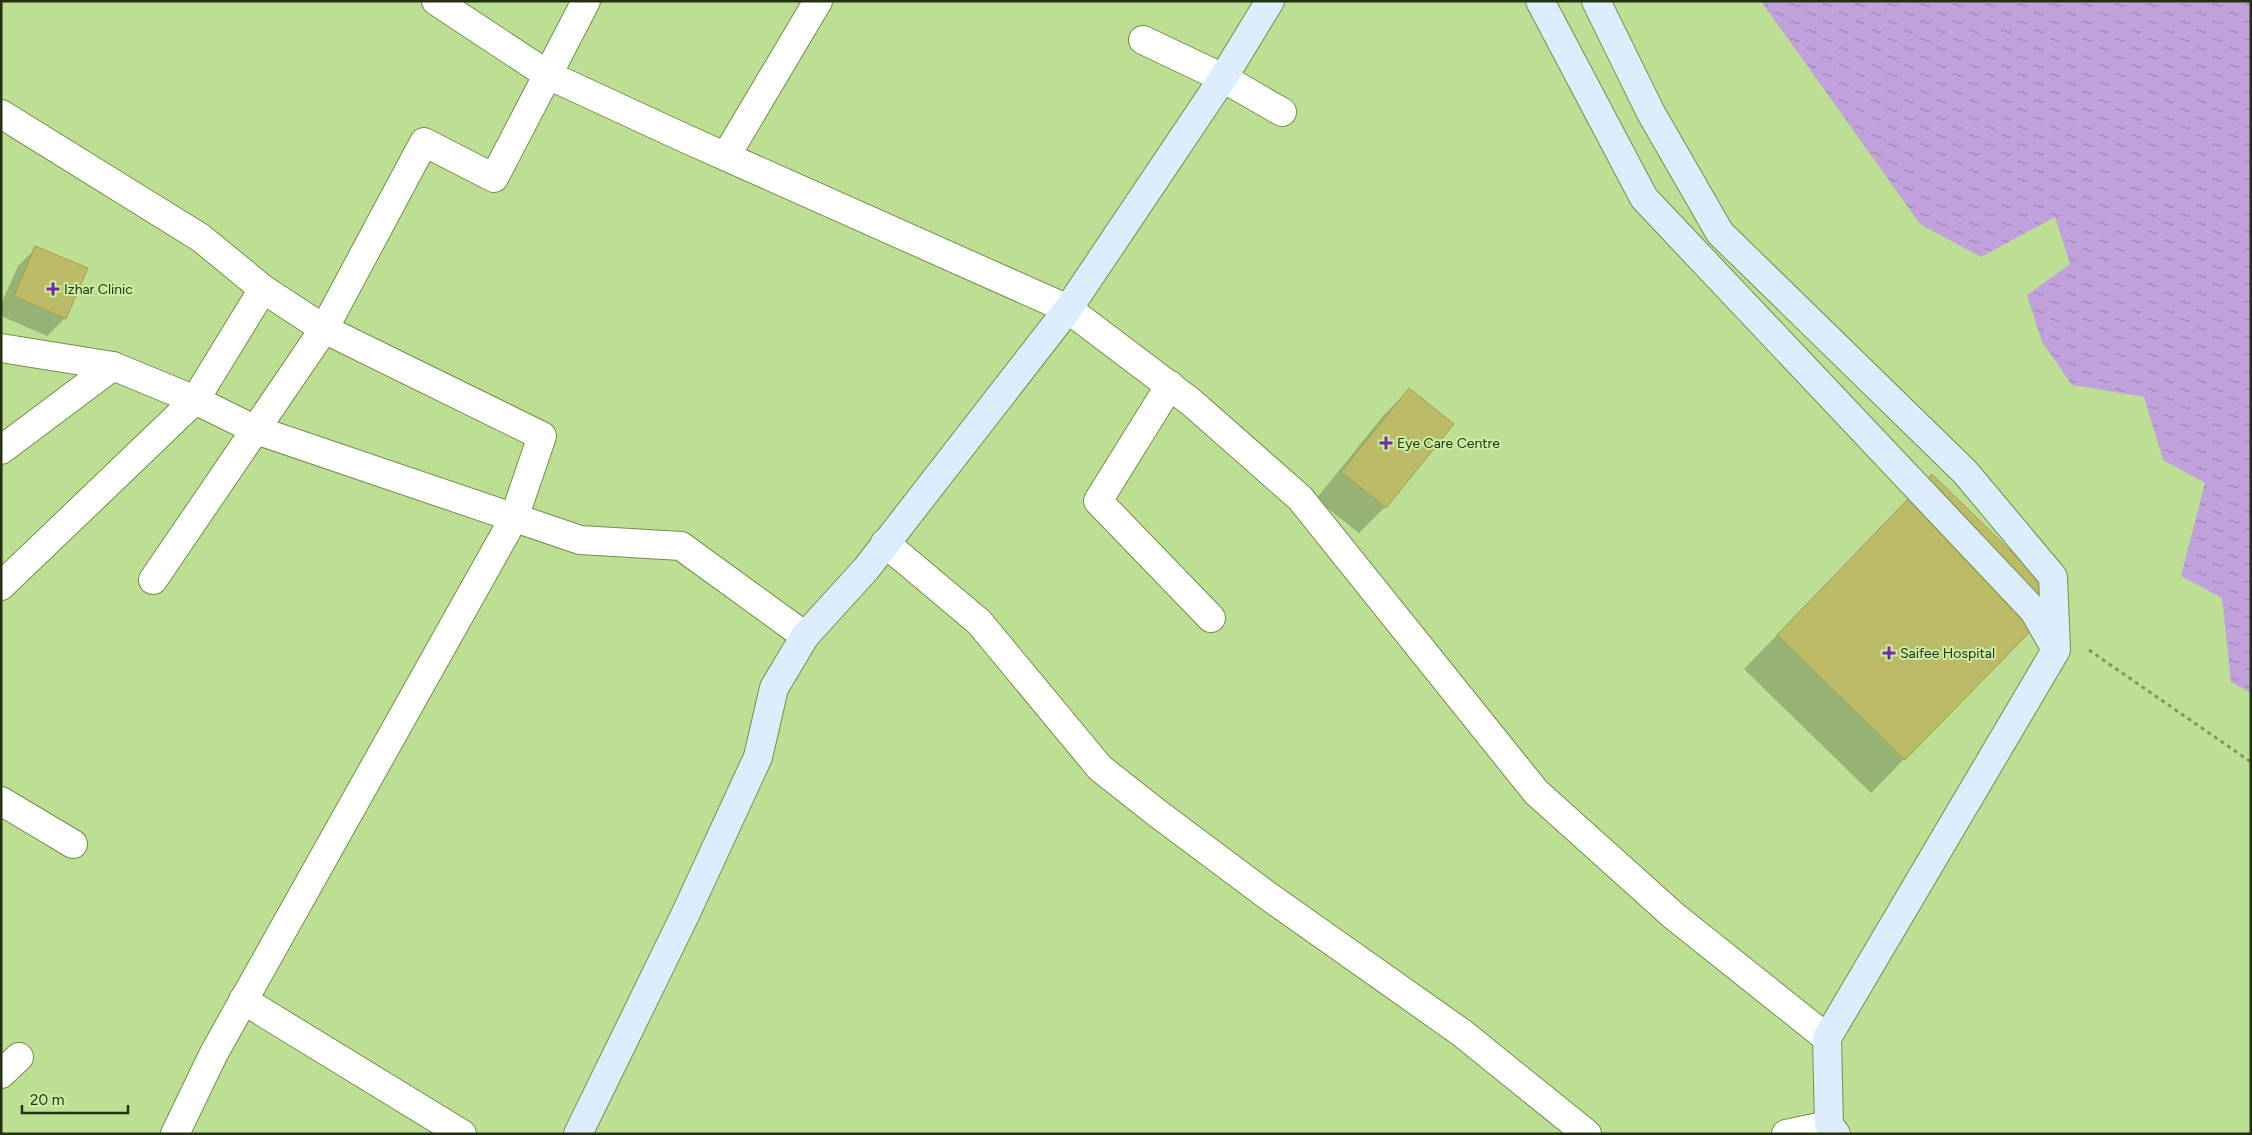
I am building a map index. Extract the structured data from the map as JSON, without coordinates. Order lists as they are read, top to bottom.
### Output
{
  "places": {
    "health": ["Izhar Clinic", "Eye Care Centre", "Saifee Hospital"]
  },
  "scale_bar": "20 m"
}
